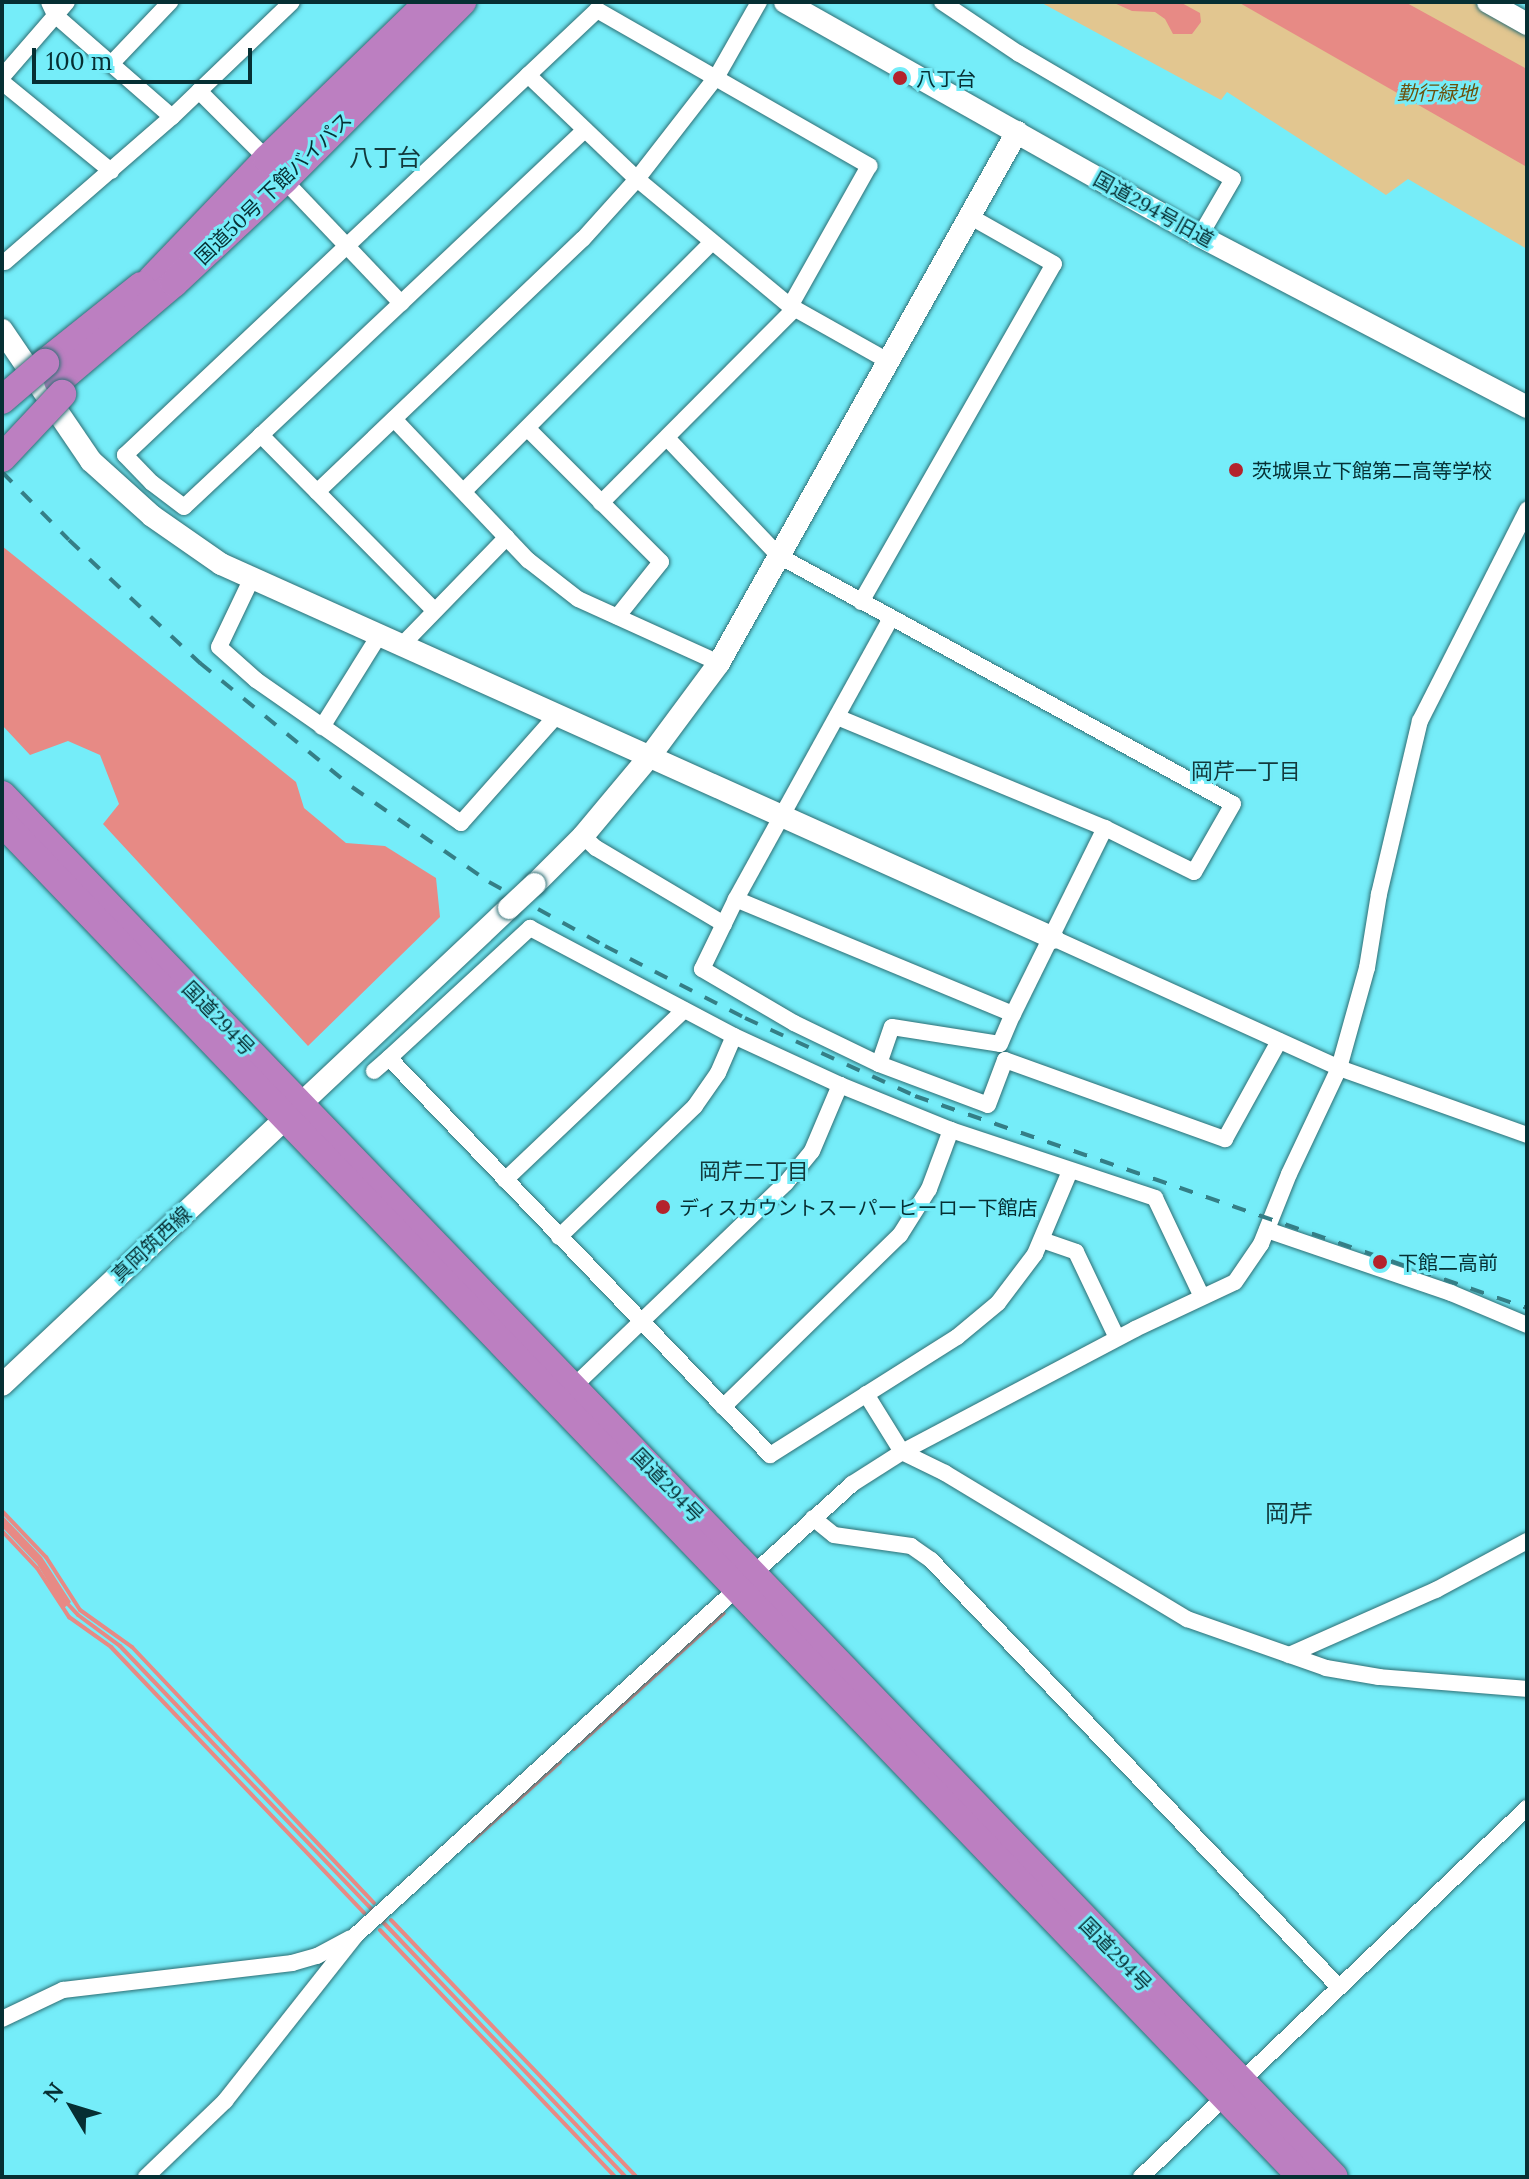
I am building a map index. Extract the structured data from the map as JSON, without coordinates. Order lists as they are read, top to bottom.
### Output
{
  "streets": {
    "highway": ["国道50号 下館バイパス", "国道294号"],
    "street": ["国道294号旧道", "真岡筑西線"]
  },
  "crossings": [
    ["国道294号旧道", "真岡筑西線"],
    ["国道294号", "真岡筑西線"]
  ],
  "districts": [
    "八丁台",
    "岡芹一丁目",
    "岡芹二丁目",
    "岡芹"
  ],
  "parks": ["勤行緑地"],
  "places": [
    "八丁台",
    "茨城県立下館第二高等学校",
    "ディスカウントスーパーヒーロー下館店",
    "下館二高前"
  ],
  "scale_bar": "100 m",
  "north": "top left"
}
